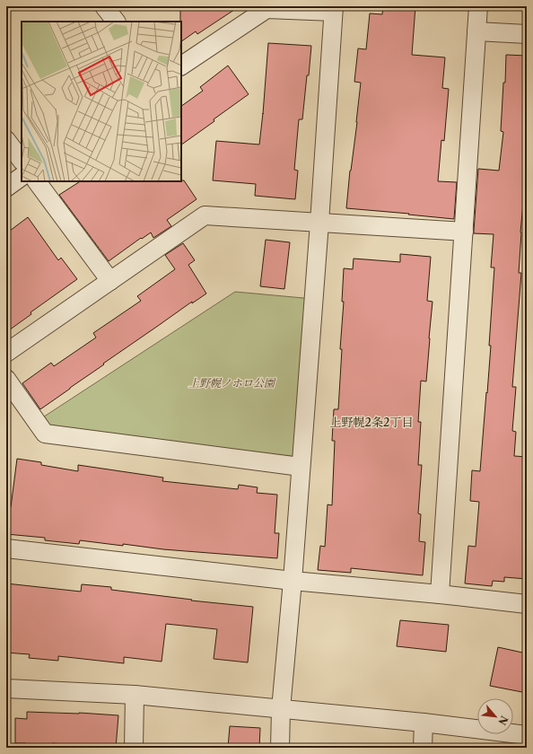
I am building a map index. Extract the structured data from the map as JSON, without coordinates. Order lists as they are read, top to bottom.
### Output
{
  "districts": ["上野幌2条2丁目"],
  "parks": ["上野幌ノホロ公園"],
  "north": "bottom right"
}
